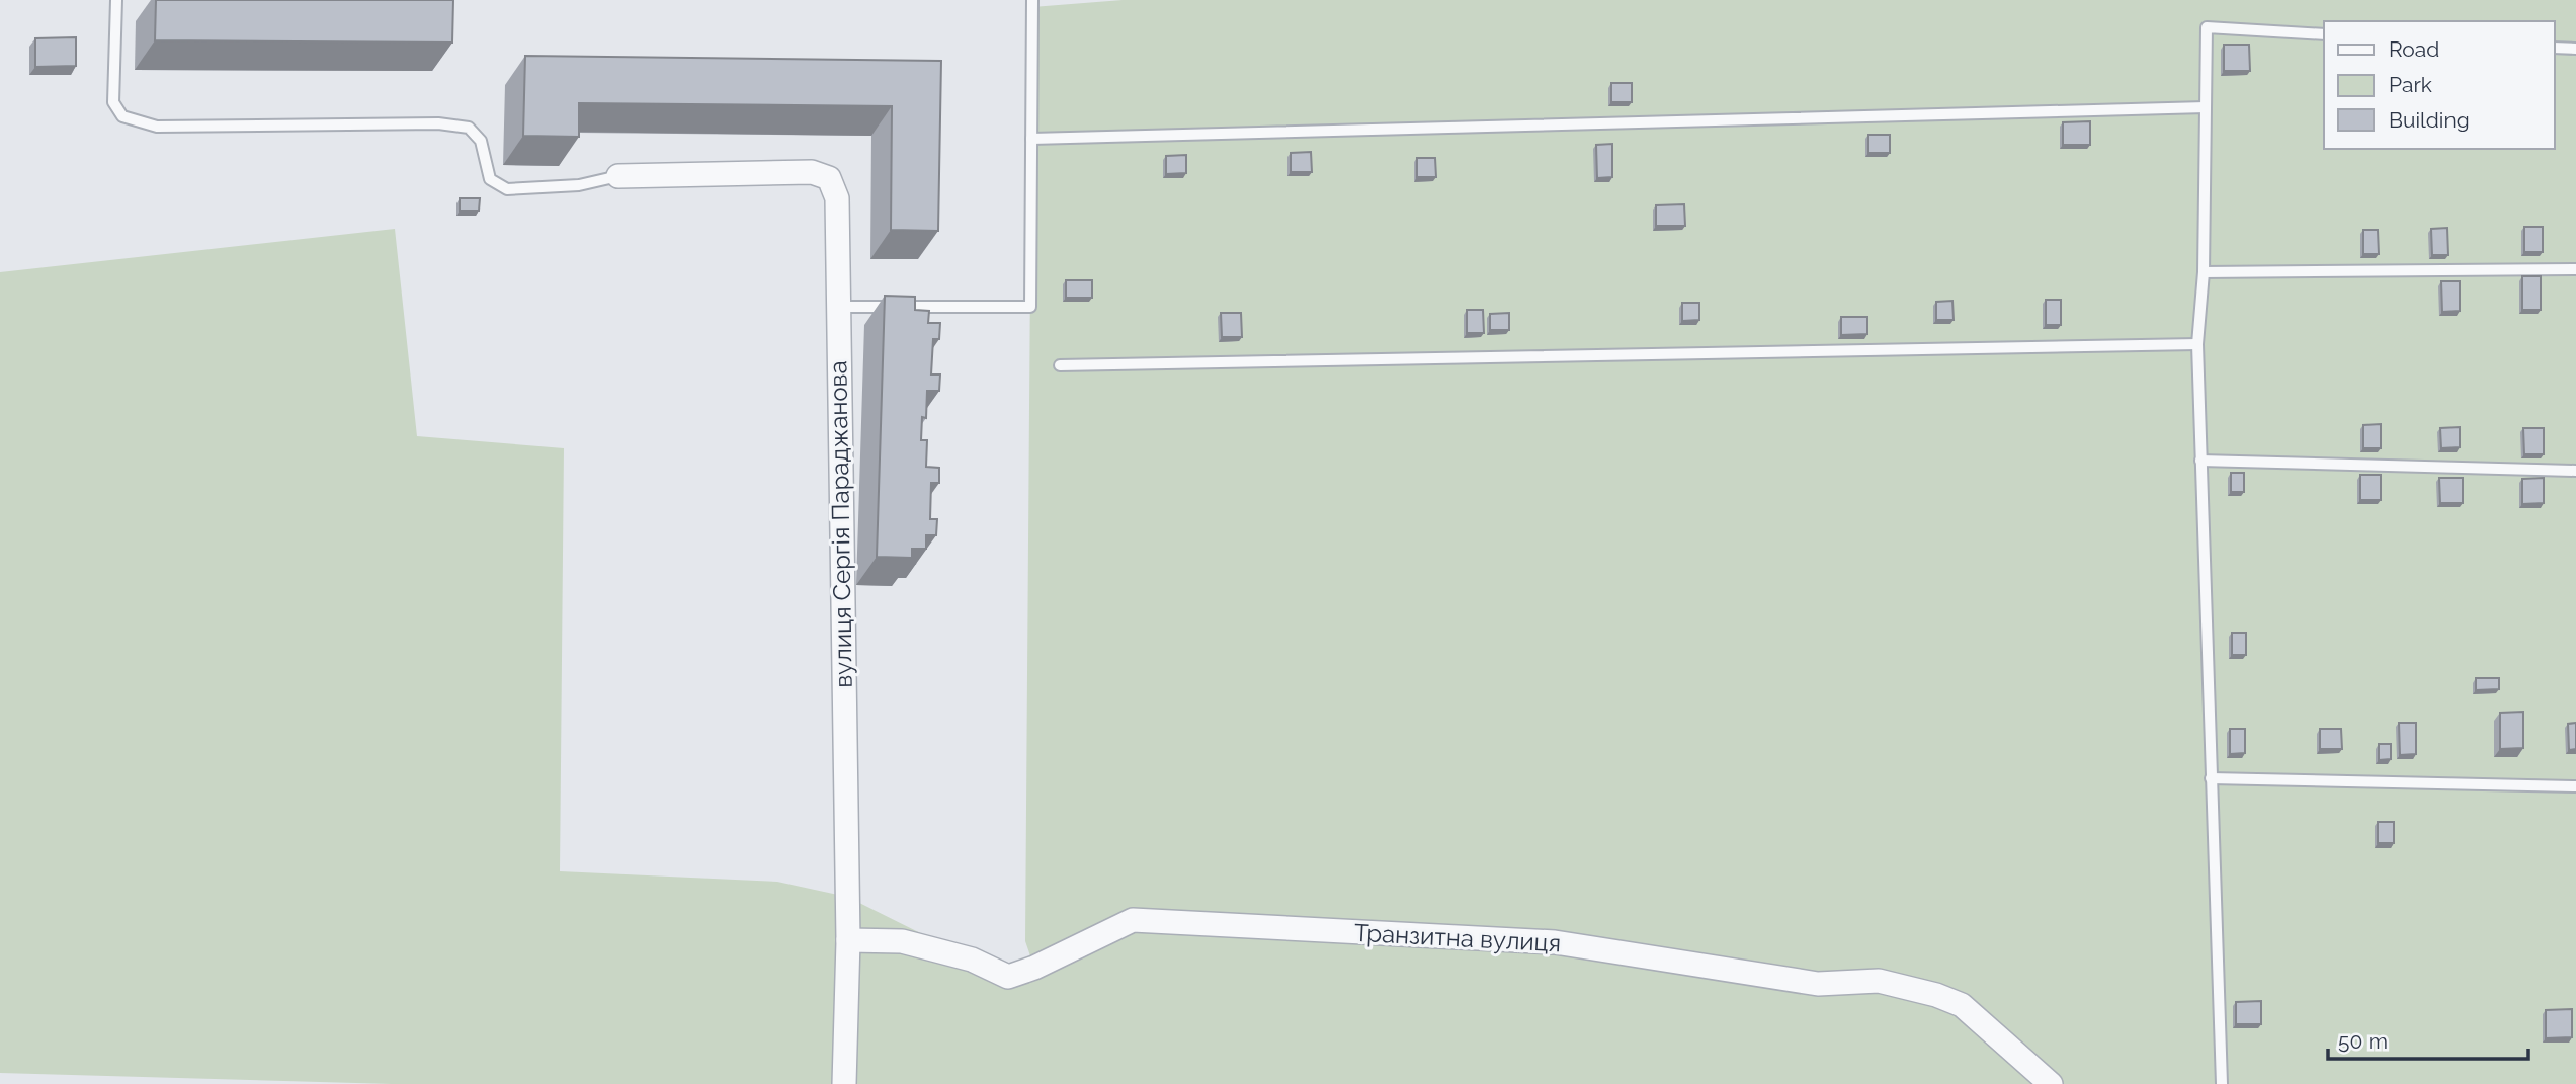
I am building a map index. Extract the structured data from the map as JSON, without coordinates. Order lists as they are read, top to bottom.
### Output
{
  "streets": {
    "street": ["вулиця Сергія Параджанова", "Транзитна вулиця"]
  },
  "crossings": [
    ["вулиця Сергія Параджанова", "Транзитна вулиця"]
  ],
  "legend": ["Road", "Park", "Building"],
  "scale_bar": "50 m"
}
